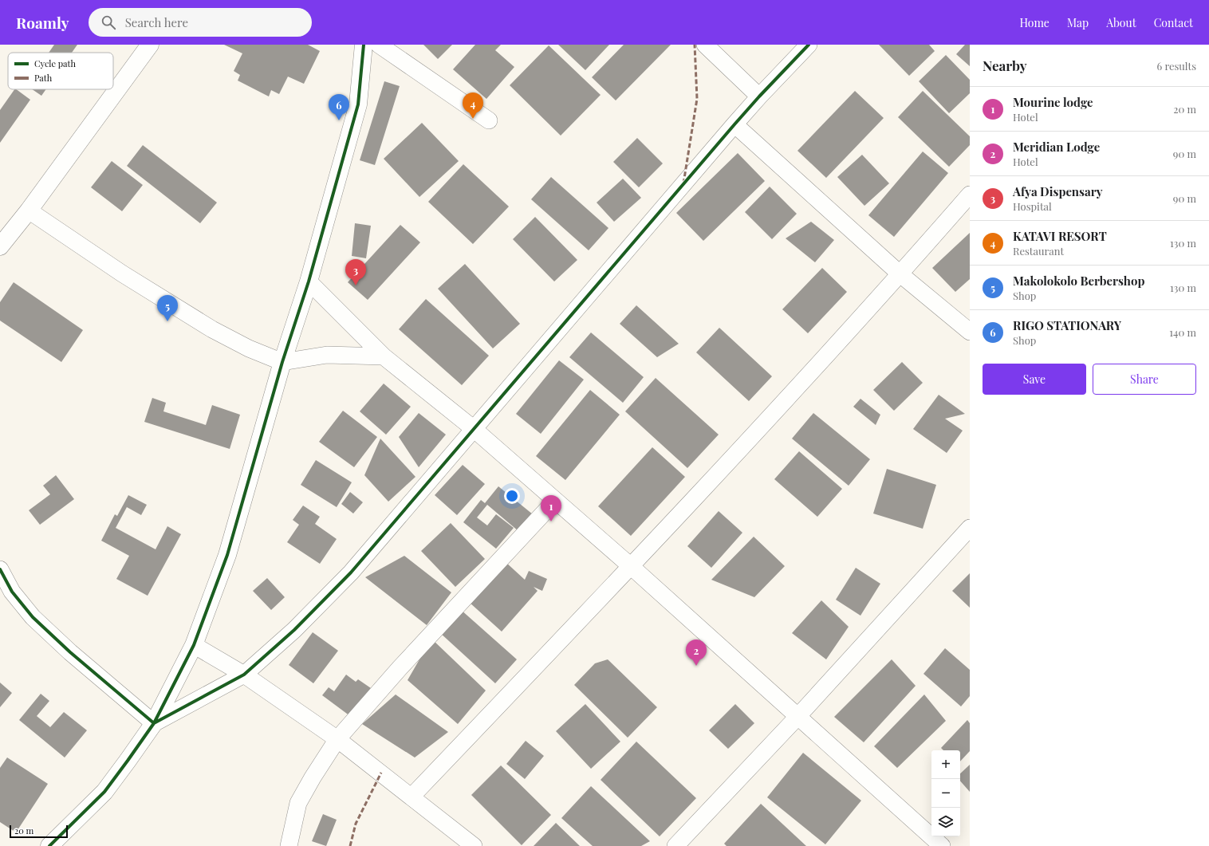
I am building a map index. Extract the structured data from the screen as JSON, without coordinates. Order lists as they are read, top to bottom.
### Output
{
  "legend": ["Cycle path", "Path"],
  "scale_bar": "20 m",
  "page": {
    "header": "Roamly",
    "search": "Search here",
    "nav": [
      "Home",
      "Map",
      "About",
      "Contact"
    ],
    "heading": ["Nearby", "6 results"],
    "list": [
      {
        "mark": "1",
        "name": "Mourine lodge",
        "note": "Hotel",
        "value": "20 m"
      },
      {
        "mark": "2",
        "name": "Meridian Lodge",
        "note": "Hotel",
        "value": "90 m"
      },
      {
        "mark": "3",
        "name": "Afya Dispensary",
        "note": "Hospital",
        "value": "90 m"
      },
      {
        "mark": "4",
        "name": "KATAVI RESORT",
        "note": "Restaurant",
        "value": "130 m"
      },
      {
        "mark": "5",
        "name": "Makolokolo Berbershop",
        "note": "Shop",
        "value": "130 m"
      },
      {
        "mark": "6",
        "name": "RIGO STATIONARY",
        "note": "Shop",
        "value": "140 m"
      }
    ],
    "pins": [
      "4",
      "6",
      "3",
      "5",
      "1",
      "2"
    ],
    "buttons": ["Save", "Share"],
    "map_buttons": ["+", "−"],
    "scale": "20 m"
  }
}
